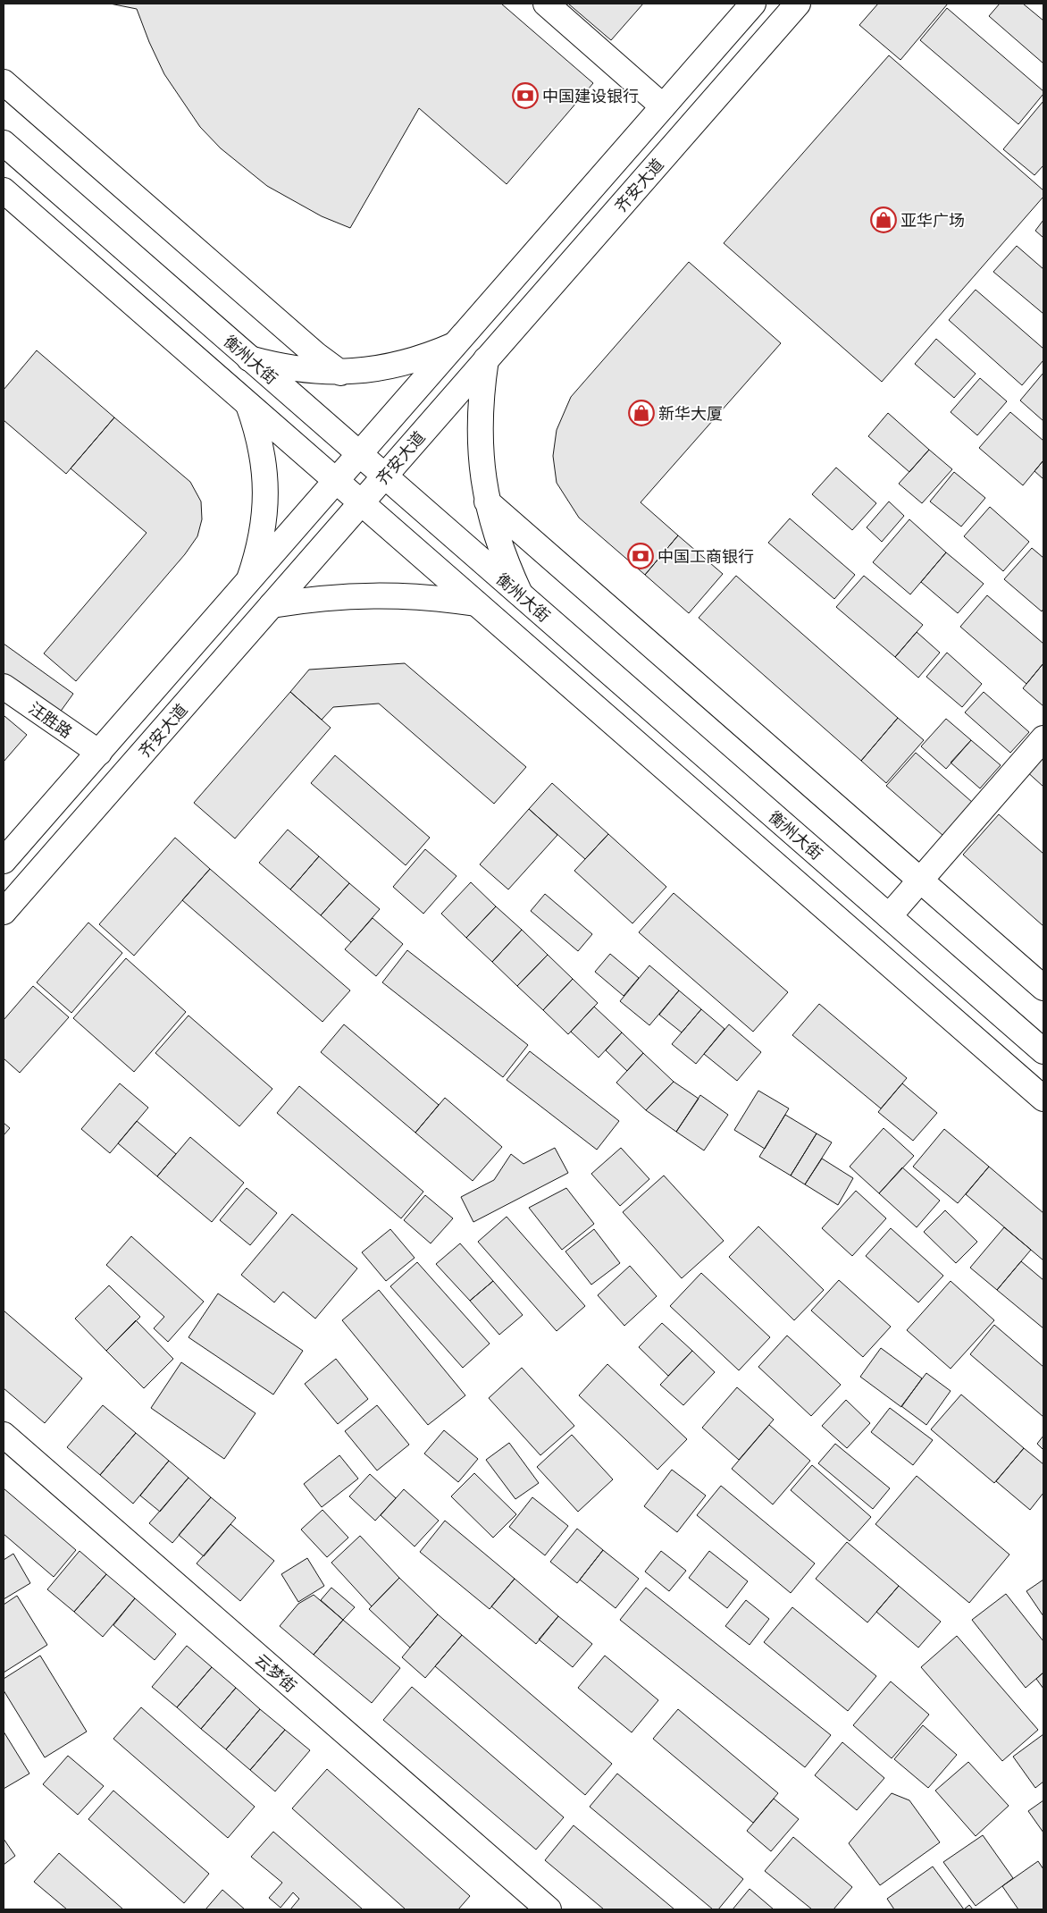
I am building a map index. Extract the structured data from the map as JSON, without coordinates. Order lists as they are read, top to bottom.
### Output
{
  "streets": {
    "main road": [
      "齐安大道",
      "衡州大街",
      "汪胜路",
      "云梦街"
    ]
  },
  "crossings": [
    ["齐安大道", "衡州大街"]
  ],
  "places": {
    "bank": ["中国建设银行", "中国工商银行"],
    "shop": ["亚华广场", "新华大厦"]
  }
}
